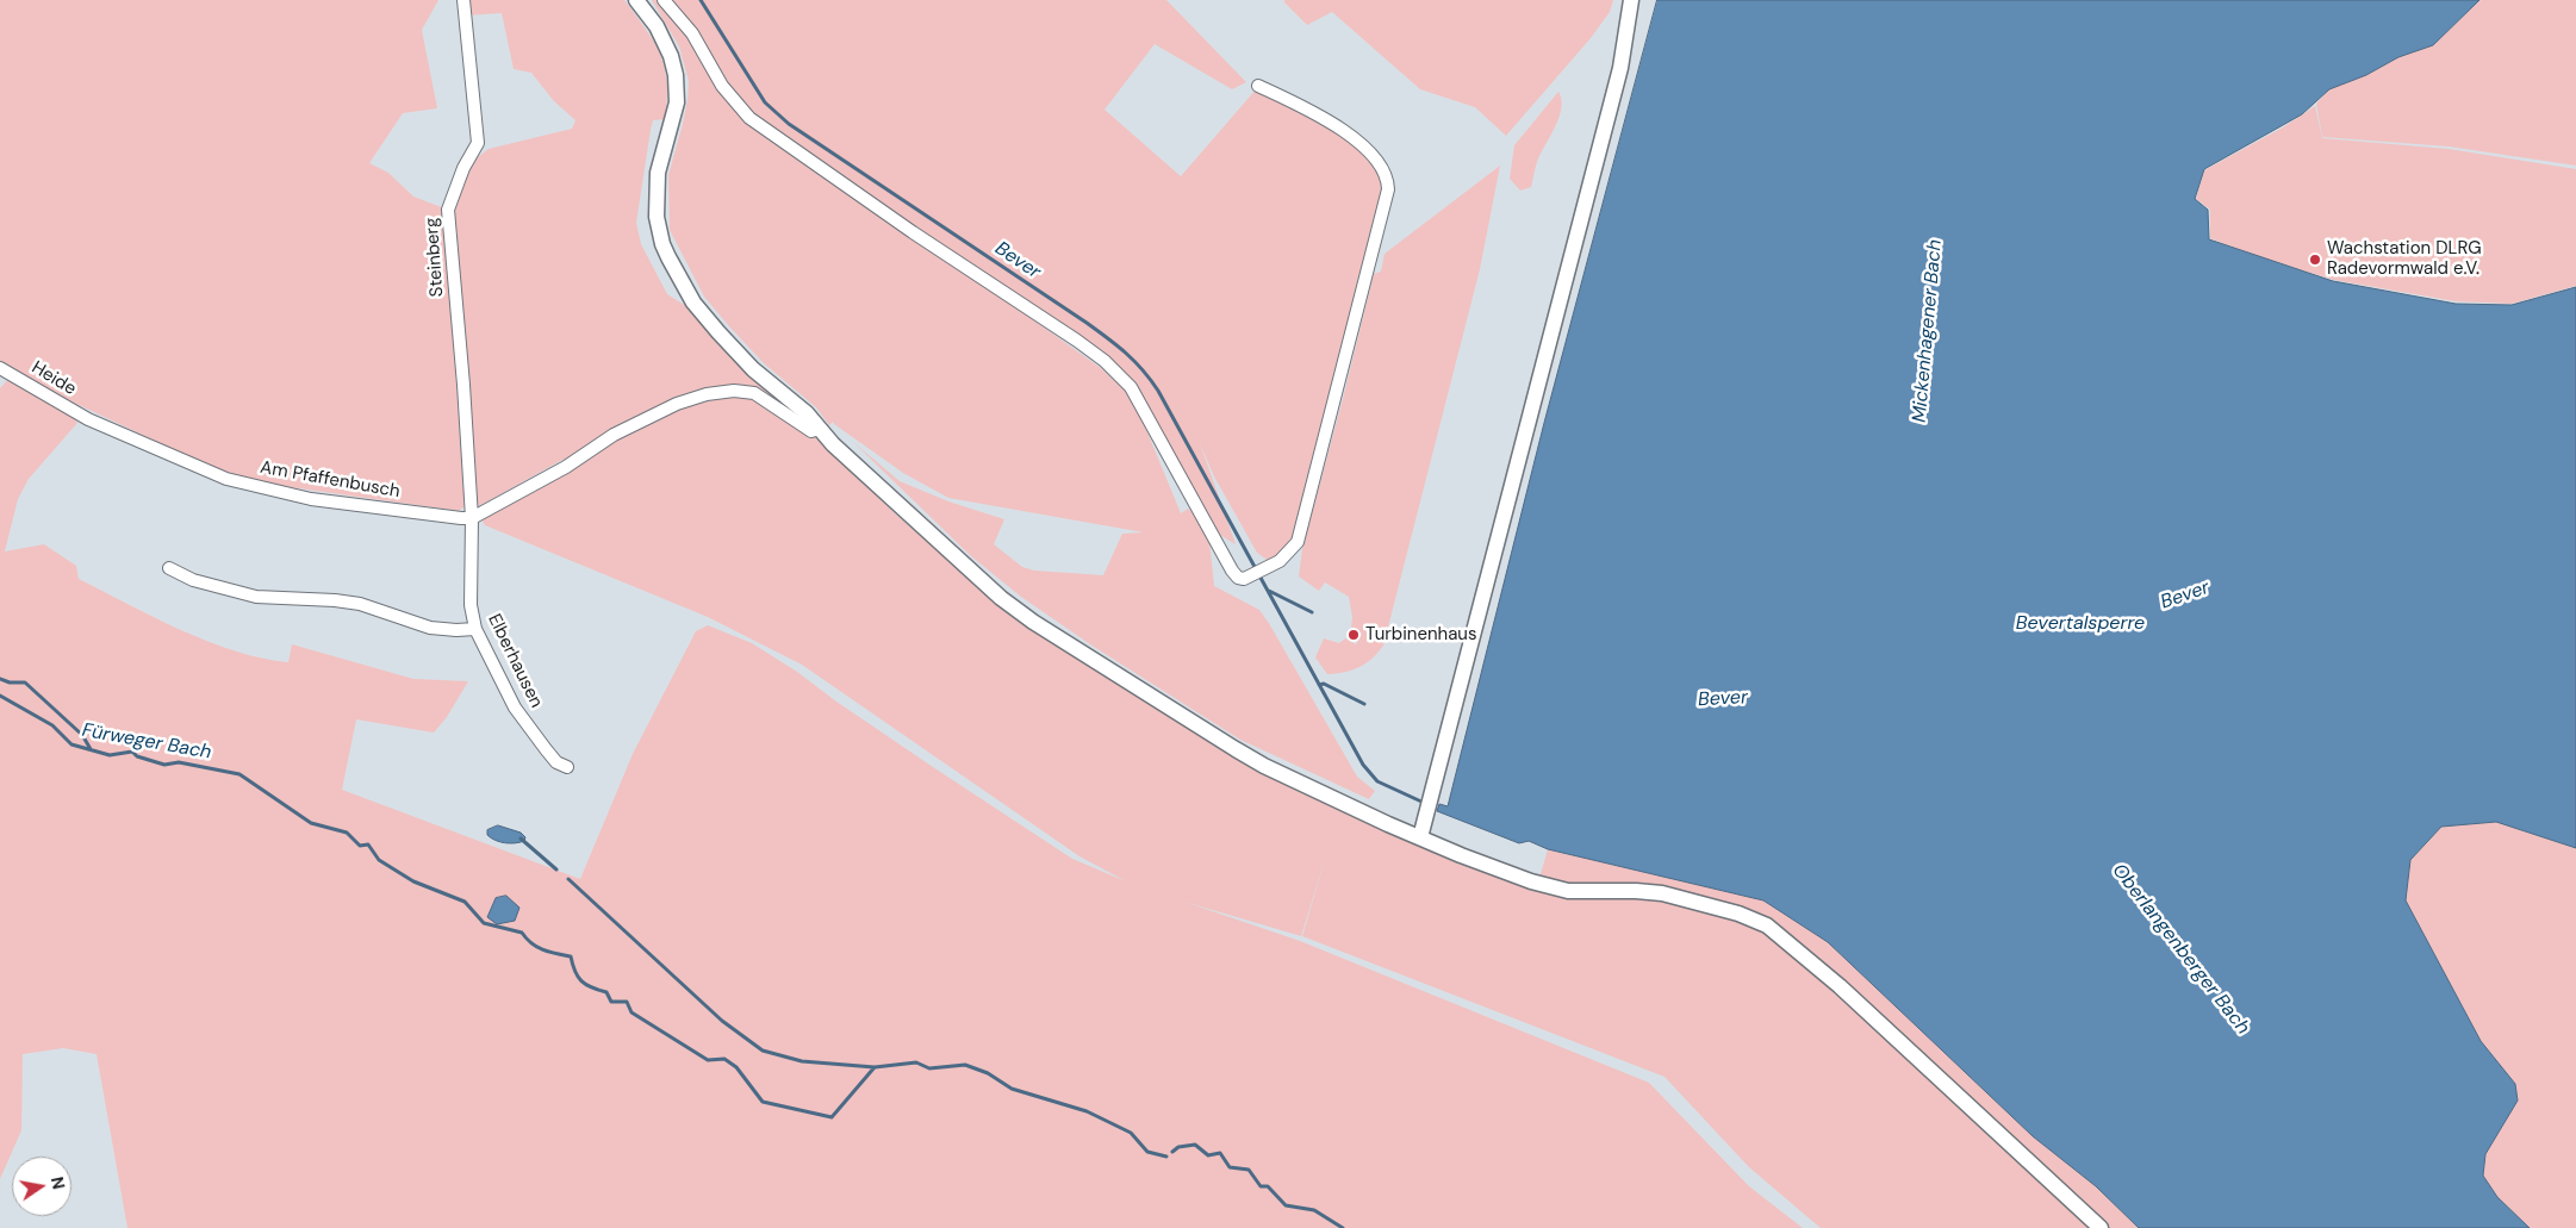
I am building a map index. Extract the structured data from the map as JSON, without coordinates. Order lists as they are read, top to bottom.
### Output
{
  "streets": {
    "street": [
      "Steinberg",
      "Heide",
      "Am Pfaffenbusch",
      "Elberhausen"
    ]
  },
  "crossings": [
    ["Steinberg", "Am Pfaffenbusch"],
    ["Steinberg", "Elberhausen"],
    ["Heide", "Am Pfaffenbusch"],
    ["Am Pfaffenbusch", "Elberhausen"]
  ],
  "water": [
    "Bever",
    "Mickenhagener Bach",
    "Bevertalsperre",
    "Fürweger Bach",
    "Oberlangenberger Bach"
  ],
  "places": ["Wachstation DLRG Radevormwald e.V.", "Turbinenhaus"],
  "north": "right"
}
